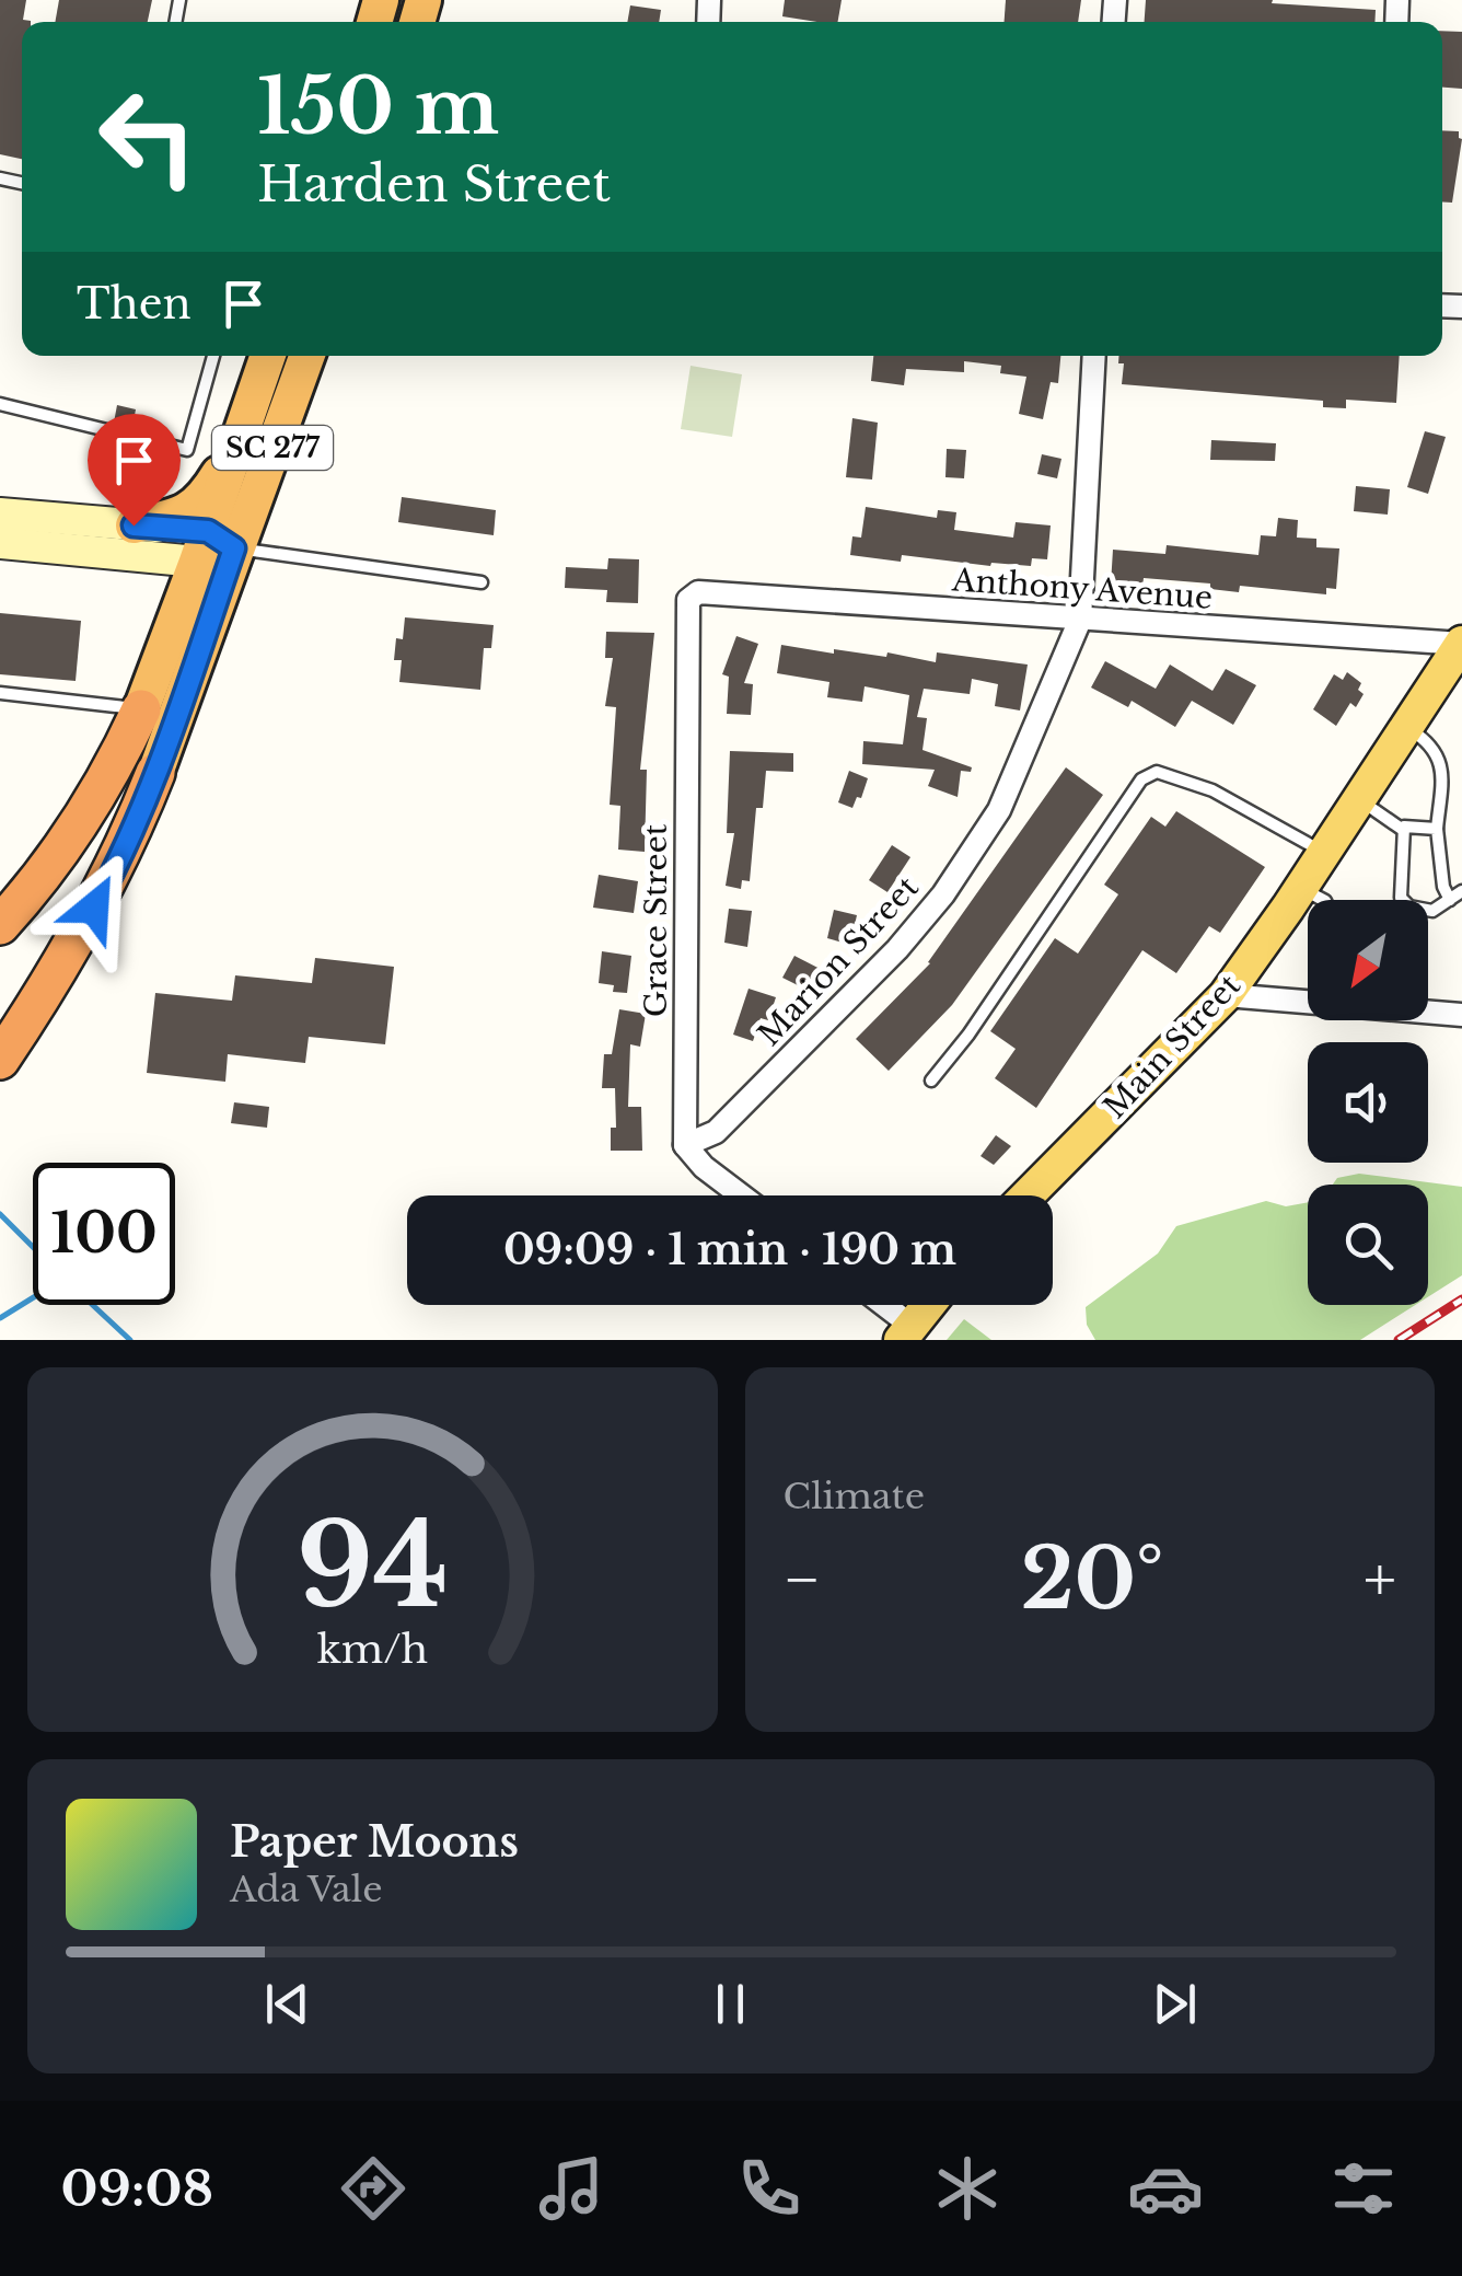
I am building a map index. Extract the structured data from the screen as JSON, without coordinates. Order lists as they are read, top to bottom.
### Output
{
  "streets": {
    "highway": ["SC 277"],
    "main road": ["Main Street"],
    "street": ["Anthony Avenue", "Grace Street", "Marion Street"]
  },
  "crossings": [
    ["Anthony Avenue", "Grace Street"],
    ["Anthony Avenue", "Marion Street"],
    ["Anthony Avenue", "Main Street"],
    ["Grace Street", "Marion Street"]
  ],
  "north": "bottom left",
  "page": {
    "turn": ["150 m", "Harden Street"],
    "then": "Then",
    "limit": "100",
    "trip": "09:09 · 1 min · 190 m",
    "tile": "Climate",
    "heat": ["−", "20°", "+"],
    "song": ["Paper Moons", "Ada Vale"],
    "tabs": "09:08",
    "gauge": ["94", "km/h"]
  }
}
